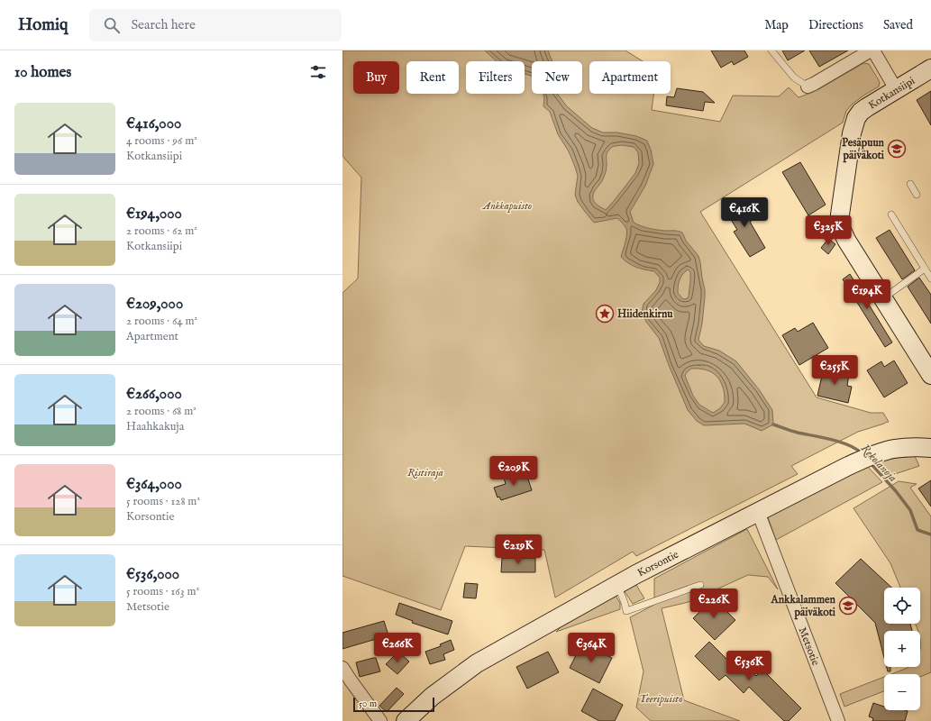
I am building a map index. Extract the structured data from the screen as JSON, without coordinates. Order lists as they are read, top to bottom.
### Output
{
  "streets": {
    "main road": ["Kotkansiipi", "Korsontie"],
    "street": ["Metsotie"]
  },
  "crossings": [
    ["Korsontie", "Metsotie"]
  ],
  "water": ["Rekolanoja"],
  "parks": ["Ankkapuisto", "Ristiraja", "Teeripuisto"],
  "places": {
    "school or university": ["Pesäpuun päiväkoti", "Ankkalammen päiväkoti"],
    "place": ["Hiidenkirnu"]
  },
  "scale_bar": "50 m",
  "page": {
    "header": "Homiq",
    "search": "Search here",
    "nav": ["Map", "Directions", "Saved"],
    "heading": "10 homes",
    "chip": [
      "Buy",
      "Rent",
      "Filters",
      "New",
      "Apartment"
    ],
    "list": [
      {
        "name": "€416,000",
        "note": "4 rooms · 96 m² · Kotkansiipi"
      },
      {
        "name": "€194,000",
        "note": "2 rooms · 62 m² · Kotkansiipi"
      },
      {
        "name": "€209,000",
        "note": "2 rooms · 64 m² · Apartment"
      },
      {
        "name": "€266,000",
        "note": "2 rooms · 68 m² · Haahkakuja"
      },
      {
        "name": "€364,000",
        "note": "5 rooms · 128 m² · Korsontie"
      },
      {
        "name": "€536,000",
        "note": "5 rooms · 163 m² · Metsotie"
      }
    ],
    "price": [
      "€416K",
      "€325K",
      "€194K",
      "€255K",
      "€209K",
      "€219K",
      "€226K",
      "€266K",
      "€364K",
      "€536K"
    ],
    "map_buttons": ["+", "−"],
    "scale": "50 m"
  }
}
